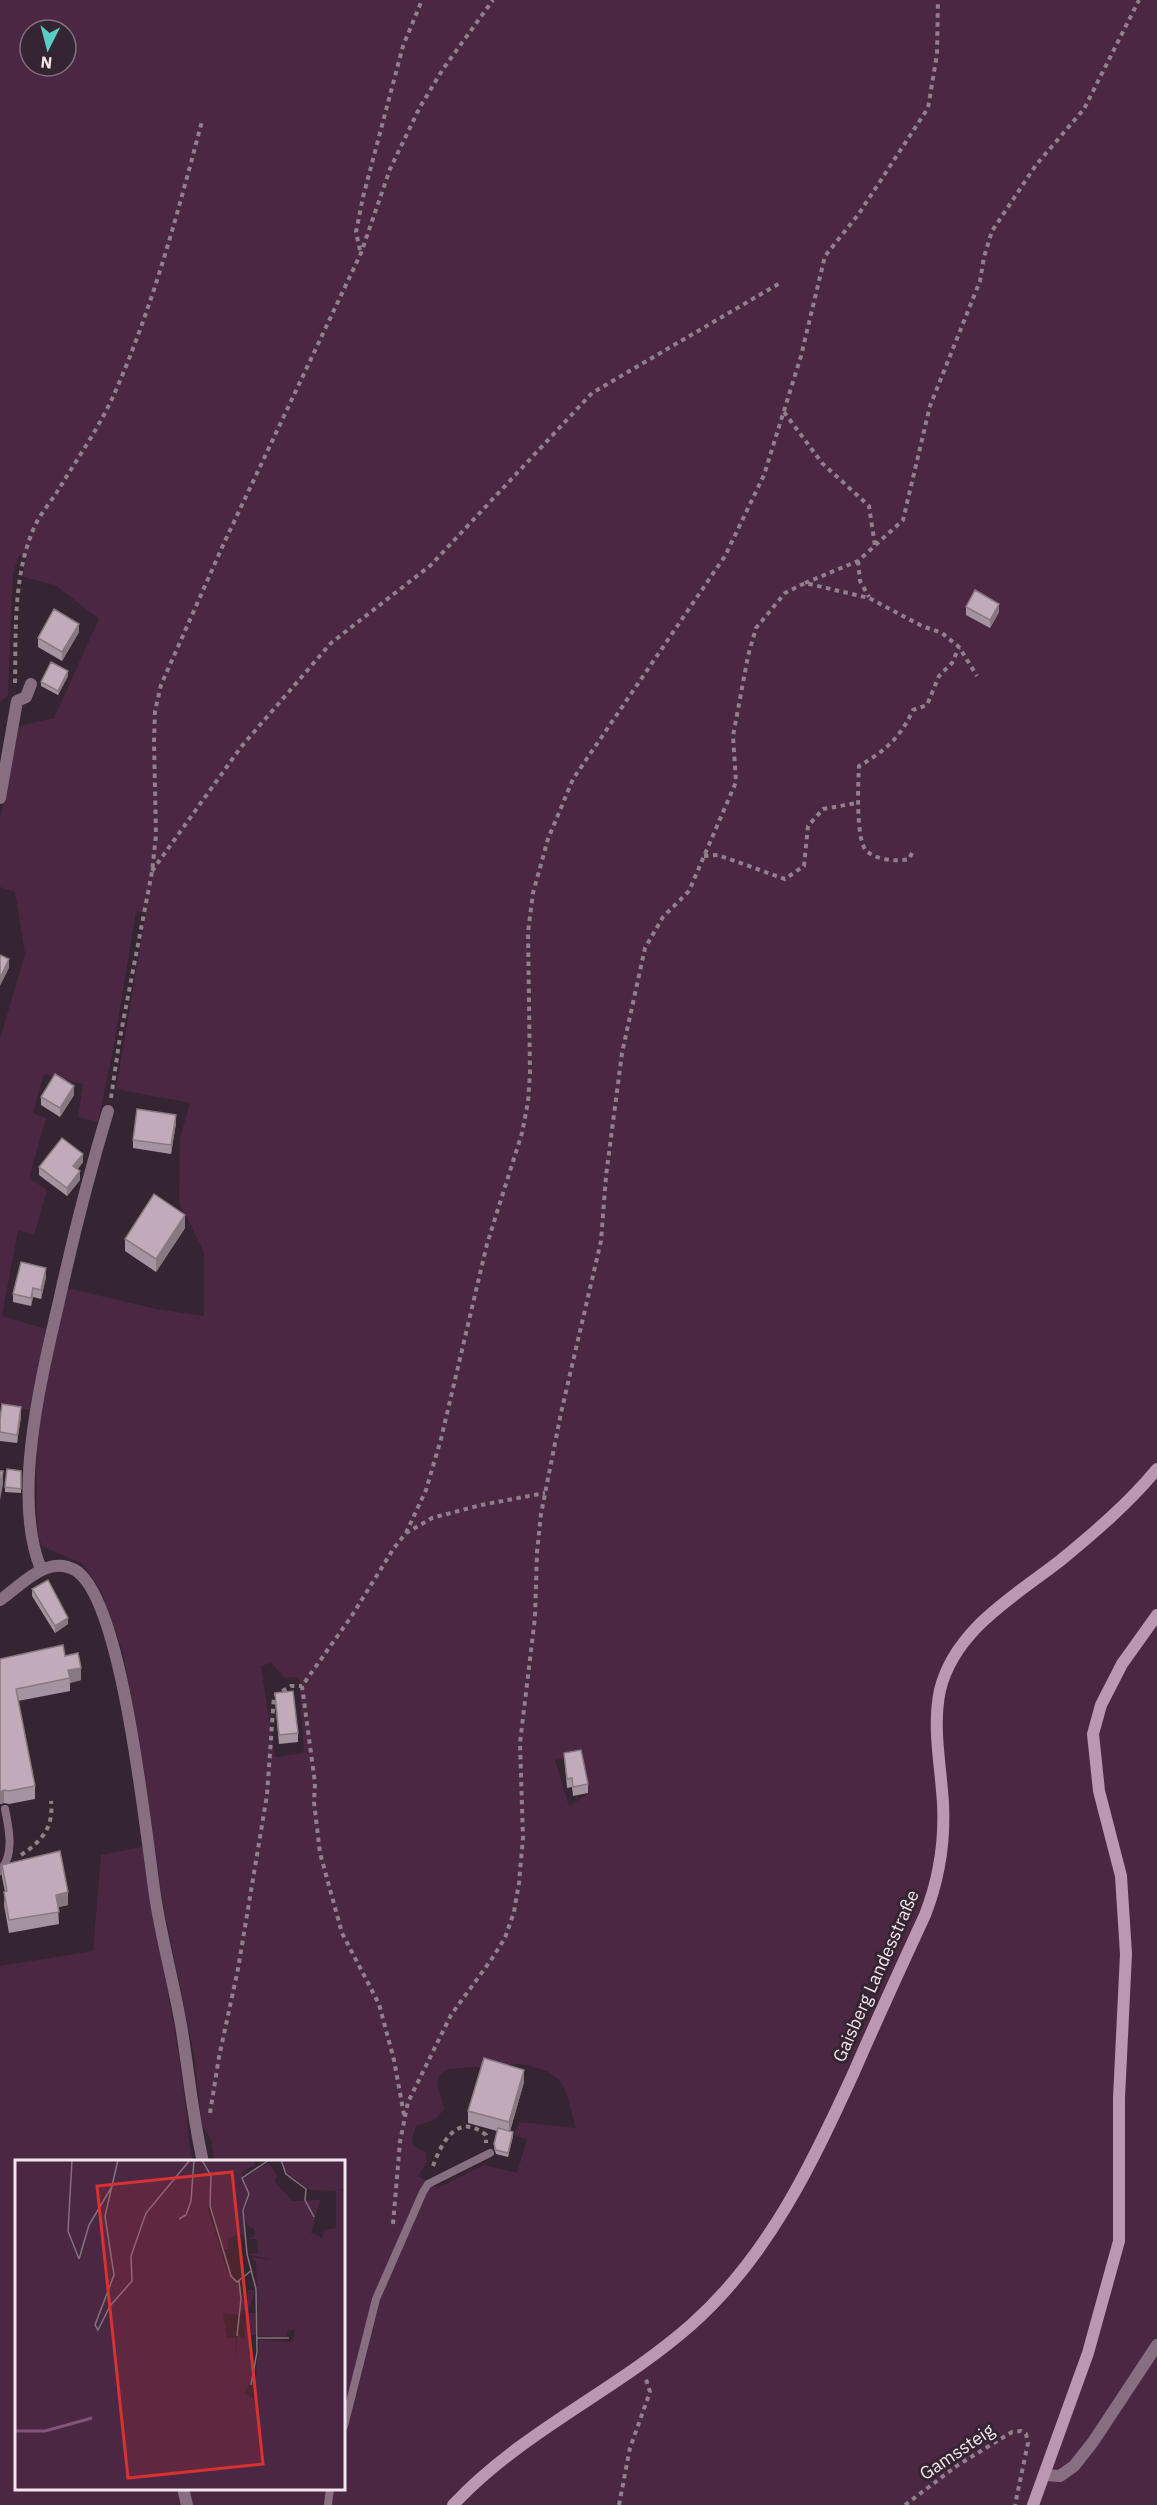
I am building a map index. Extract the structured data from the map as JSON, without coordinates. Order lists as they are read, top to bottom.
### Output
{
  "streets": {
    "main road": ["Gaisberg Landesstraße"],
    "path": ["Gamssteig"]
  },
  "north": "bottom"
}
